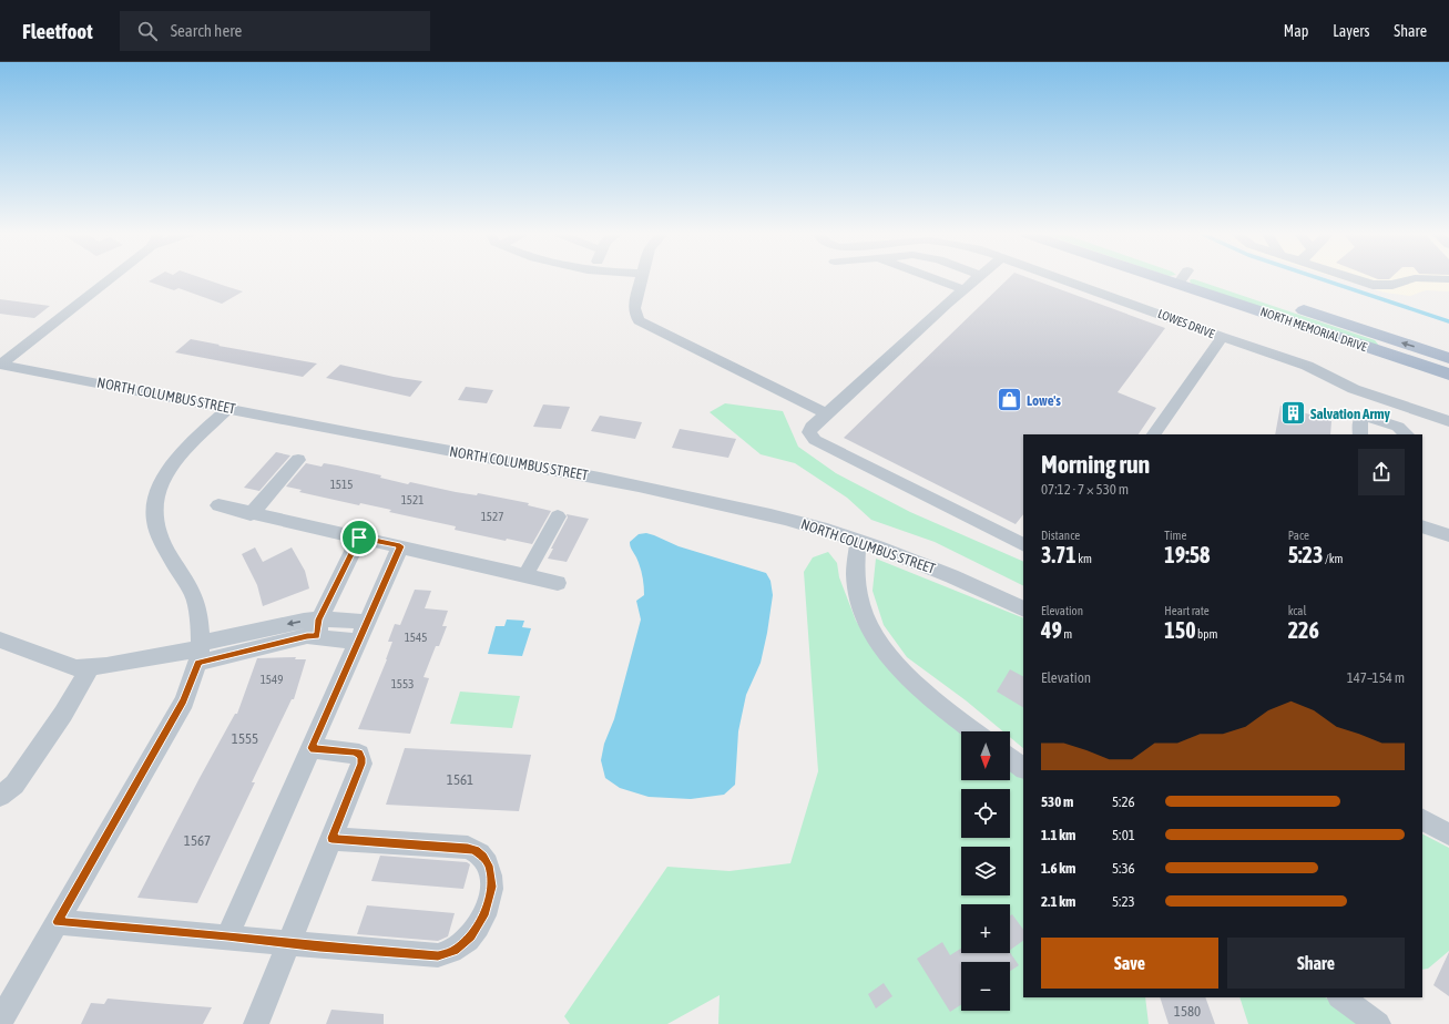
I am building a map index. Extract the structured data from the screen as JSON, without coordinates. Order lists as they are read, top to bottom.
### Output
{
  "streets": {
    "main road": ["NORTH MEMORIAL DRIVE"],
    "street": ["LOWES DRIVE", "NORTH COLUMBUS STREET"]
  },
  "places": {
    "shop": ["Lowe's"],
    "building": ["Salvation Army"]
  },
  "house_numbers": [
    "1515",
    "1521",
    "1527",
    "1545",
    "1549",
    "1553",
    "1555",
    "1561",
    "1567",
    "1580"
  ],
  "north": "bottom",
  "page": {
    "header": "Fleetfoot",
    "search": "Search here",
    "nav": ["Map", "Layers", "Share"],
    "heading": ["Morning run", "07:12 · 7 × 530 m"],
    "stats": [
      ["Distance", "3.71 km"],
      ["Time", "19:58"],
      ["Pace", "5:23 /km"],
      ["Elevation", "49 m"],
      ["Heart rate", "150 bpm"],
      ["kcal", "226"]
    ],
    "chart": ["Elevation", "147–154 m"],
    "map_buttons": ["+", "−"],
    "list": [
      {
        "name": "530 m",
        "note": "5:26"
      },
      {
        "name": "1.1 km",
        "note": "5:01"
      },
      {
        "name": "1.6 km",
        "note": "5:36"
      },
      {
        "name": "2.1 km",
        "note": "5:23"
      }
    ],
    "buttons": ["Save", "Share"]
  }
}
